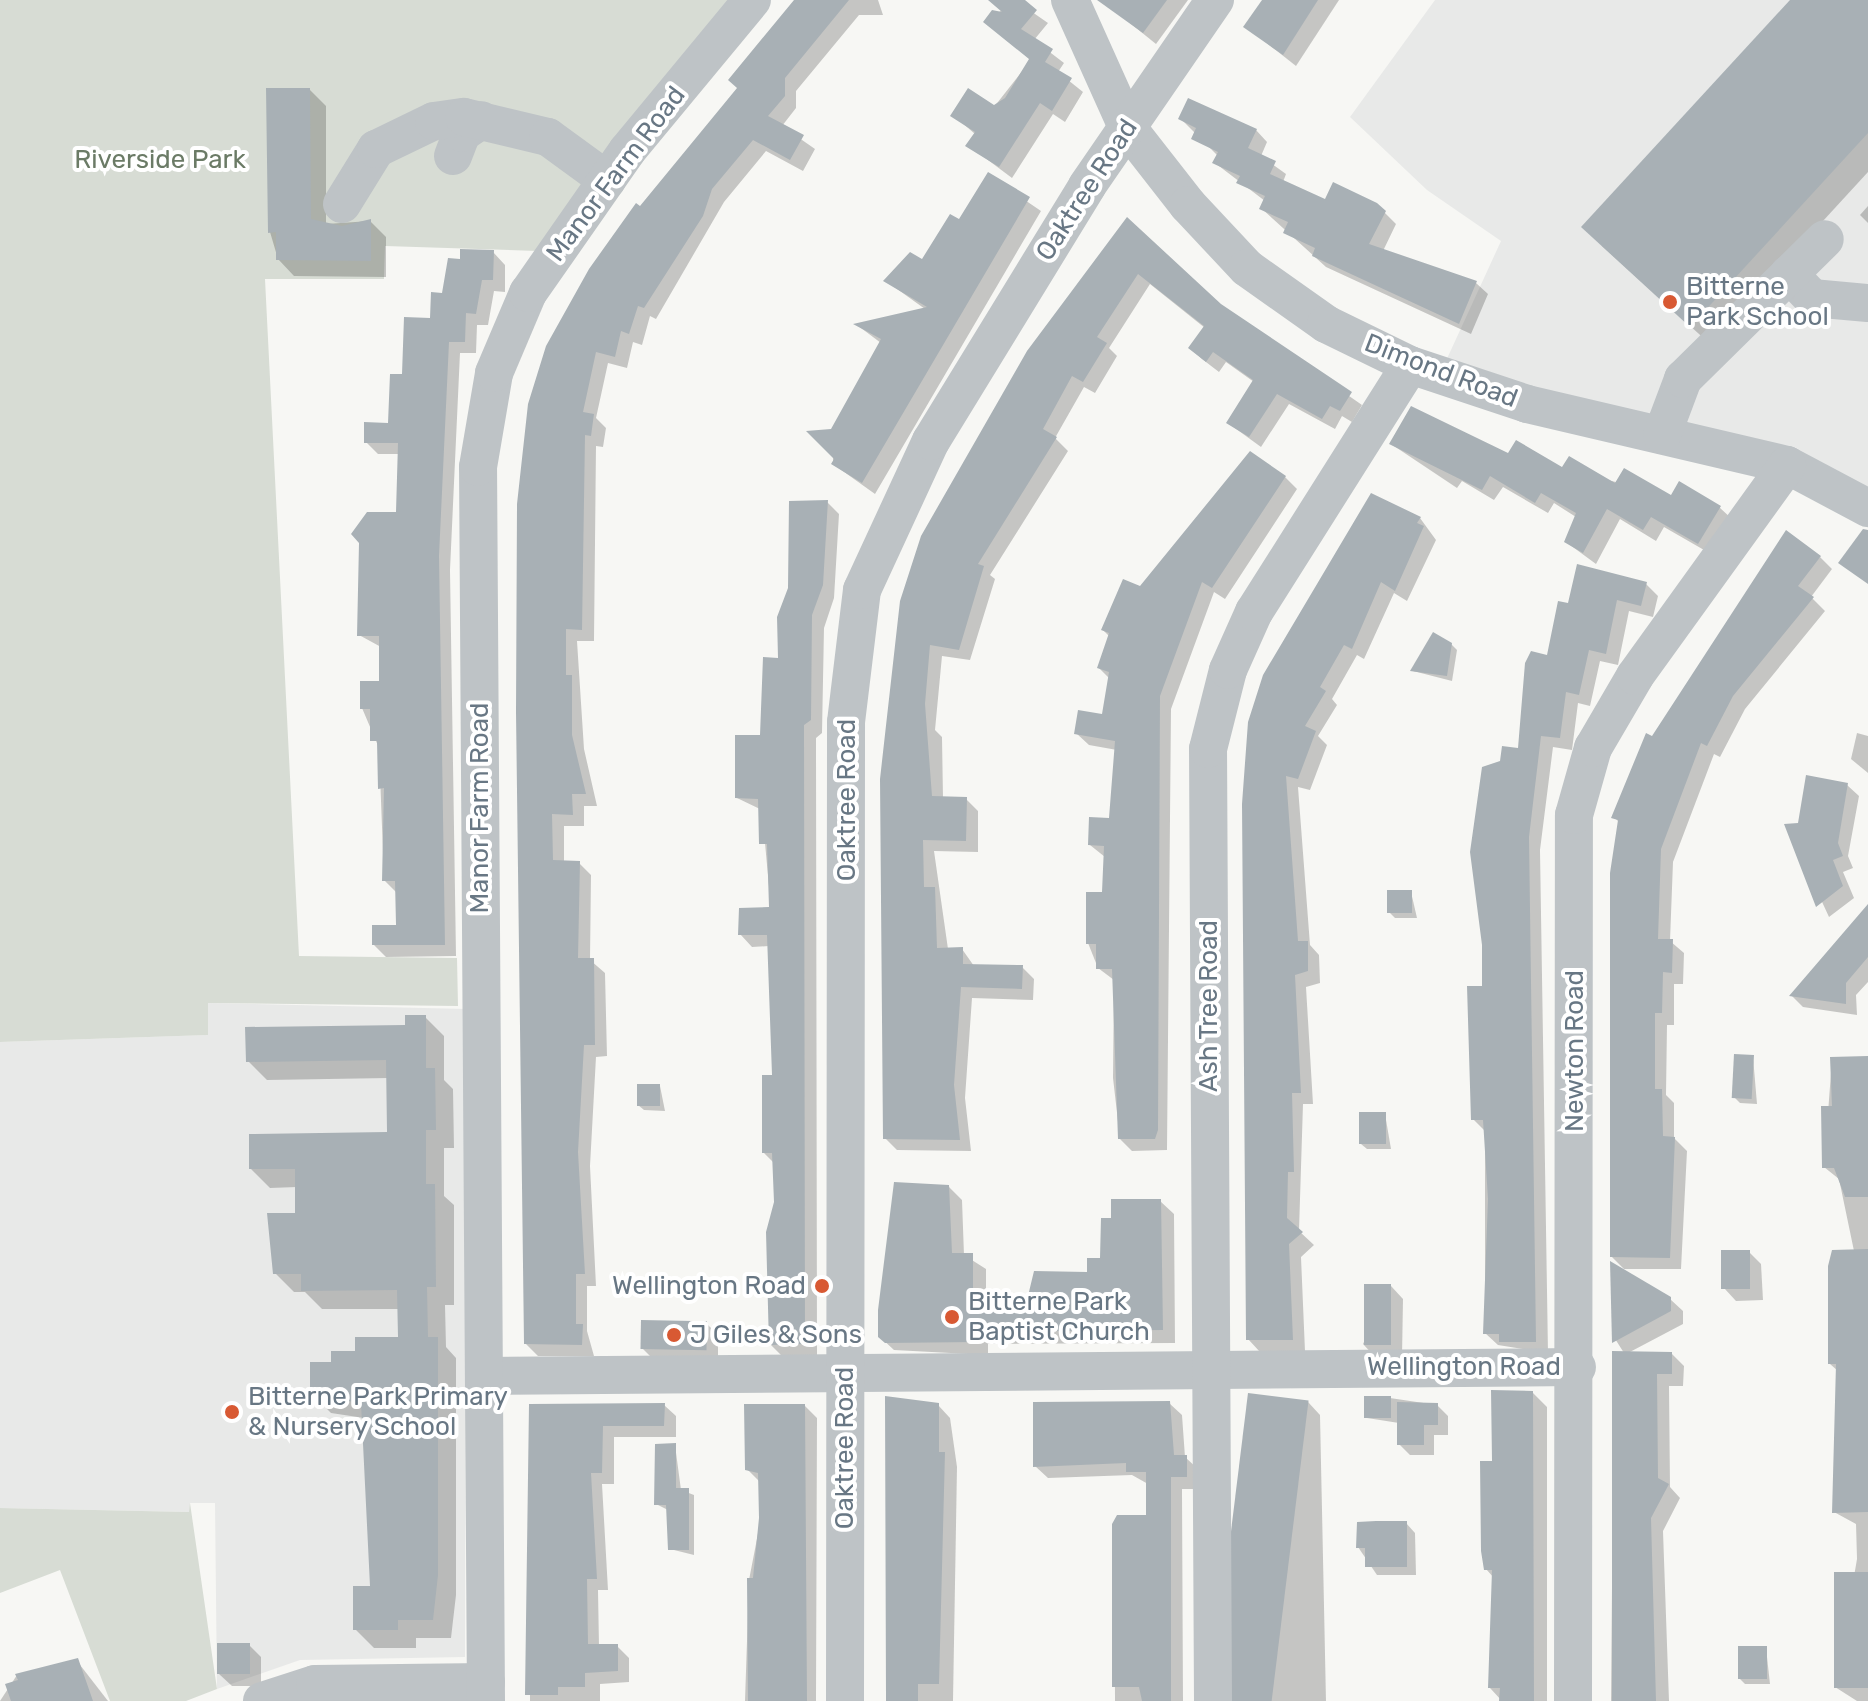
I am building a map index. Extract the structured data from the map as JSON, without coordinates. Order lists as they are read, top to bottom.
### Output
{
  "streets": {
    "street": [
      "Manor Farm Road",
      "Oaktree Road",
      "Dimond Road",
      "Ash Tree Road",
      "Newton Road",
      "Wellington Road"
    ]
  },
  "crossings": [
    ["Manor Farm Road", "Wellington Road"],
    ["Oaktree Road", "Dimond Road"],
    ["Oaktree Road", "Wellington Road"],
    ["Dimond Road", "Ash Tree Road"],
    ["Dimond Road", "Newton Road"],
    ["Ash Tree Road", "Wellington Road"],
    ["Newton Road", "Wellington Road"]
  ],
  "parks": ["Riverside Park"],
  "places": [
    "Bitterne Park School",
    "Wellington Road",
    "Bitterne Park Baptist Church",
    "J Giles & Sons",
    "Bitterne Park Primary & Nursery School"
  ]
}
